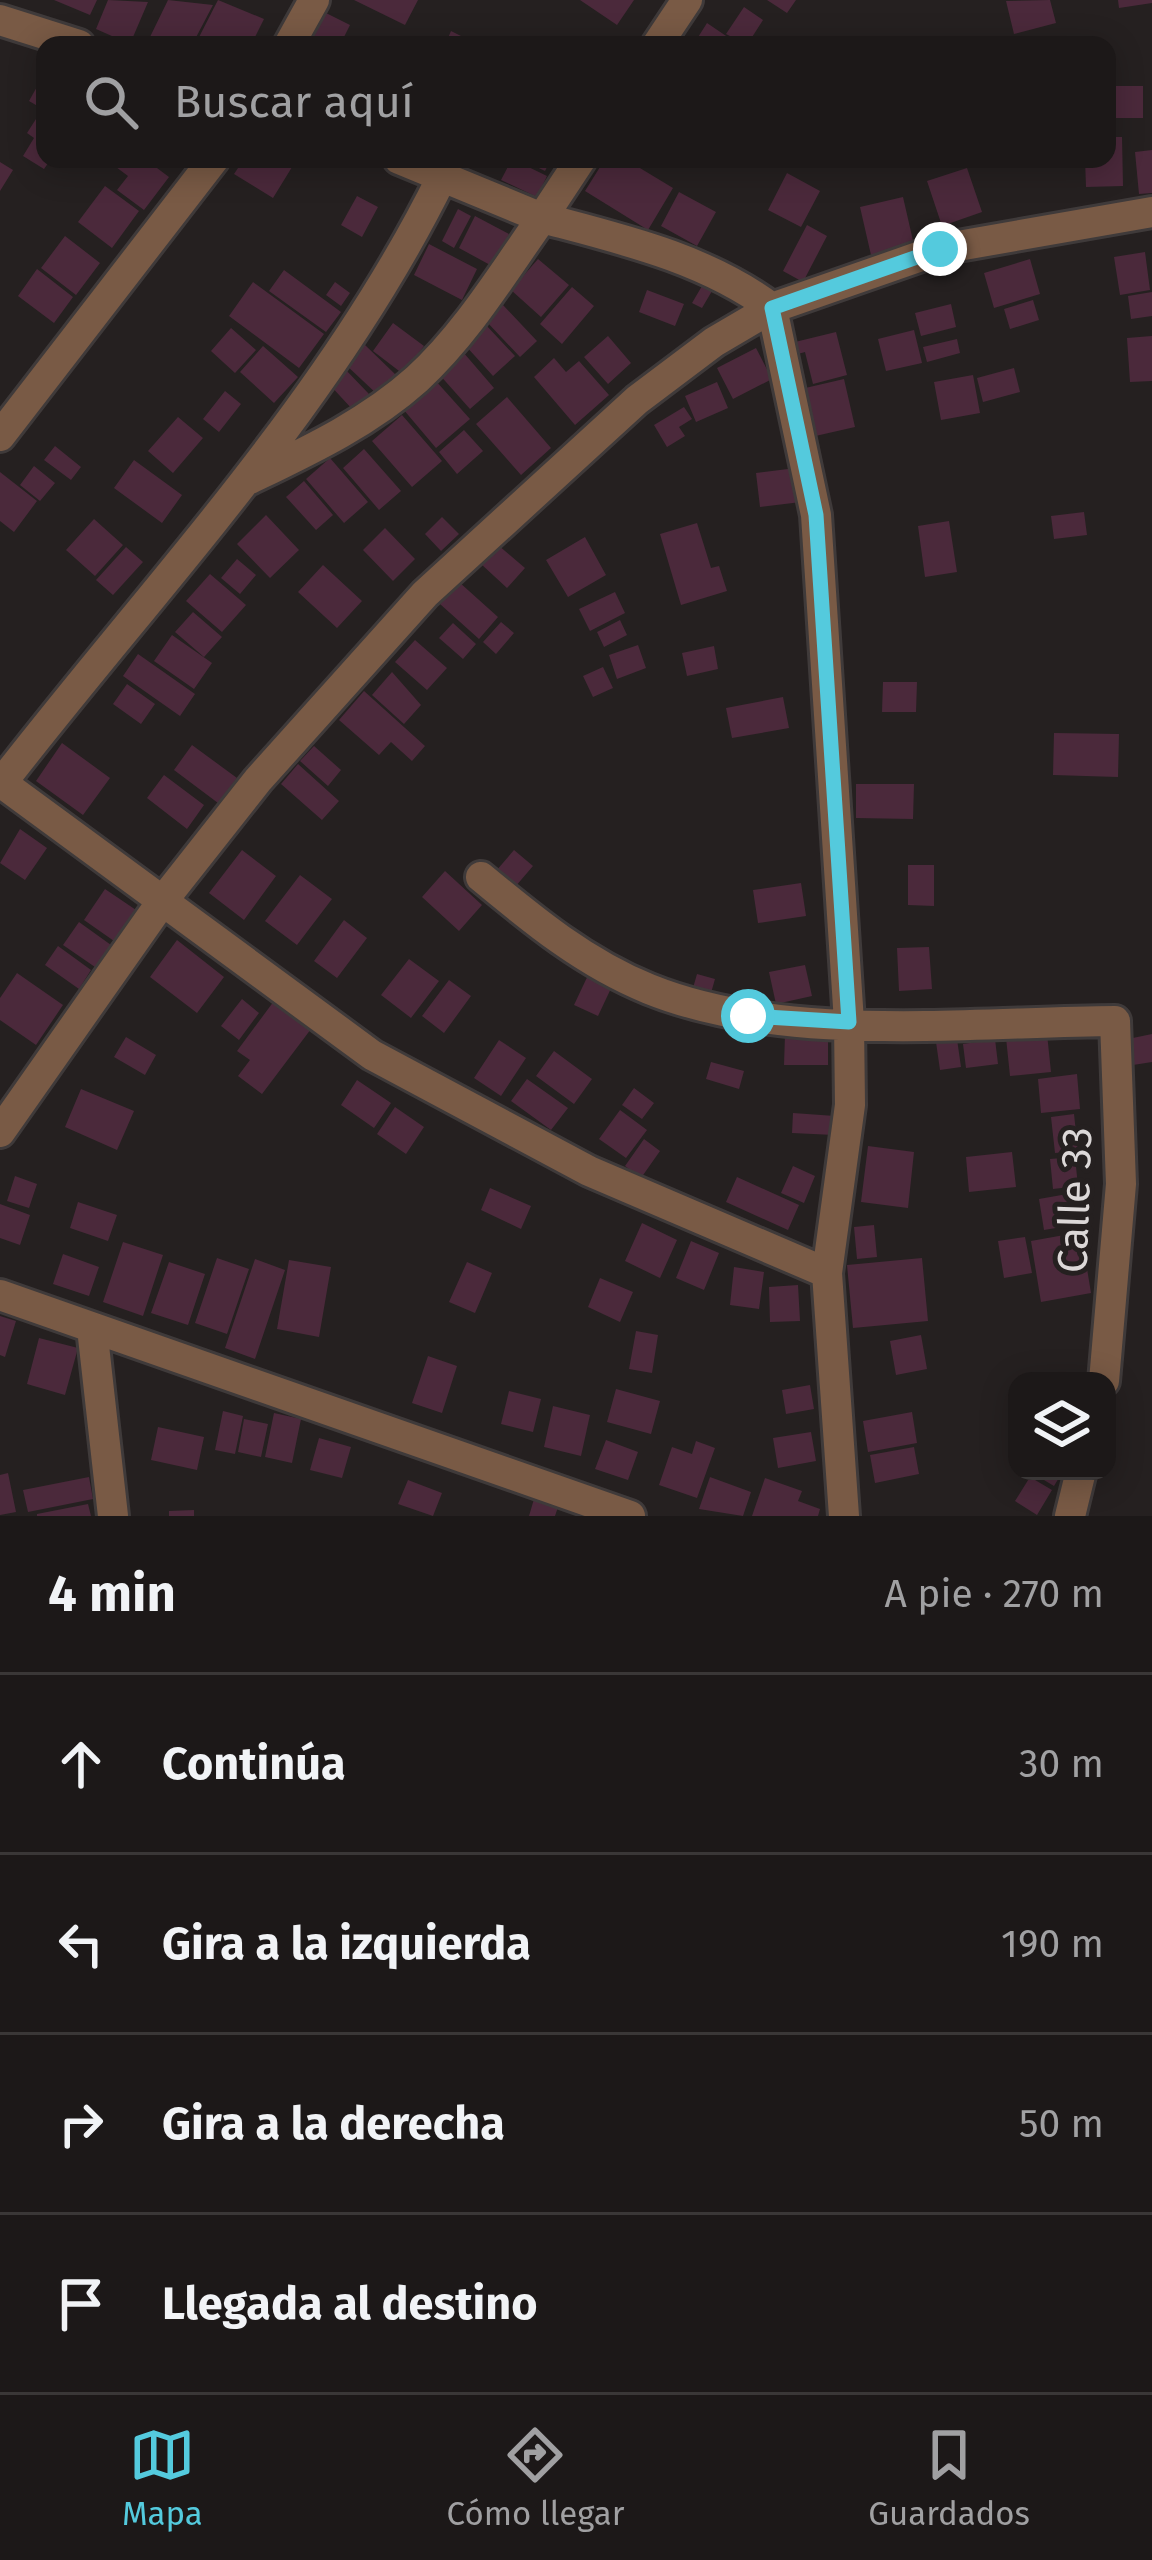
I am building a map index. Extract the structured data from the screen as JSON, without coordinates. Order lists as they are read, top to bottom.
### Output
{
  "streets": {
    "street": ["Calle 33"]
  },
  "page": {
    "search": "Buscar aquí",
    "heading": ["4 min", "A pie · 270 m"],
    "list": [
      ["Continúa", "30 m"],
      ["Gira a la izquierda", "190 m"],
      ["Gira a la derecha", "50 m"],
      "Llegada al destino"
    ],
    "nav": ["Mapa", "Cómo llegar", "Guardados"]
  }
}
